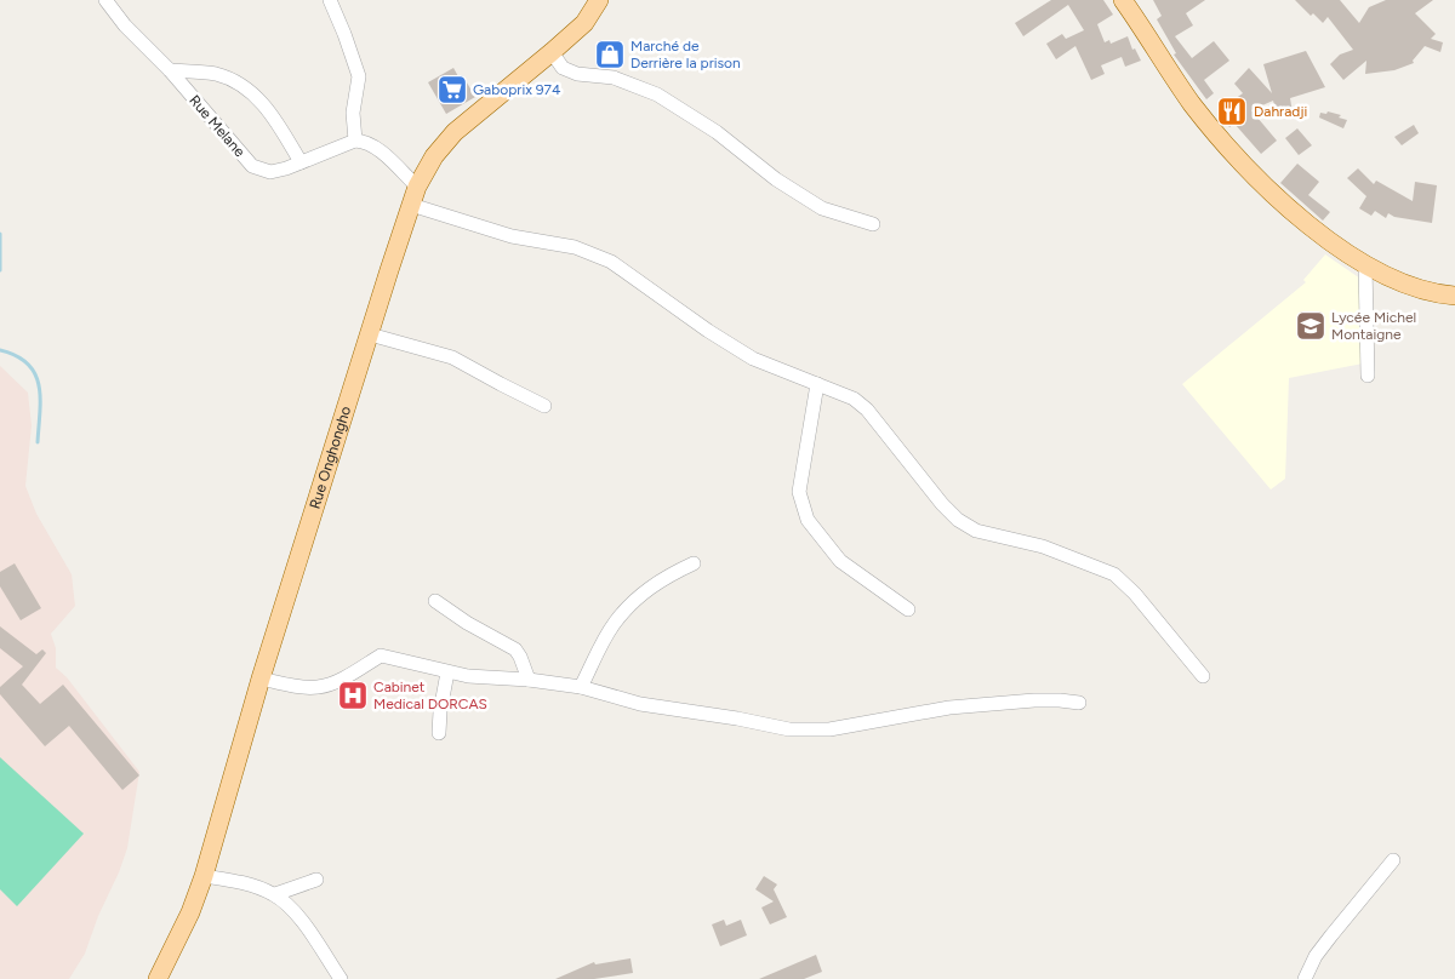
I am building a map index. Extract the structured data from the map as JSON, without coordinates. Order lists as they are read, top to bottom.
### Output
{
  "streets": {
    "main road": ["Rue Onghongho"],
    "street": ["Rue Melane"]
  },
  "places": {
    "shop": ["Marché de Derrière la prison"],
    "supermarket": ["Gaboprix 974"],
    "restaurant": ["Dahradji"],
    "school or university": ["Lycée Michel Montaigne"],
    "hospital": ["Cabinet Medical DORCAS"]
  }
}
